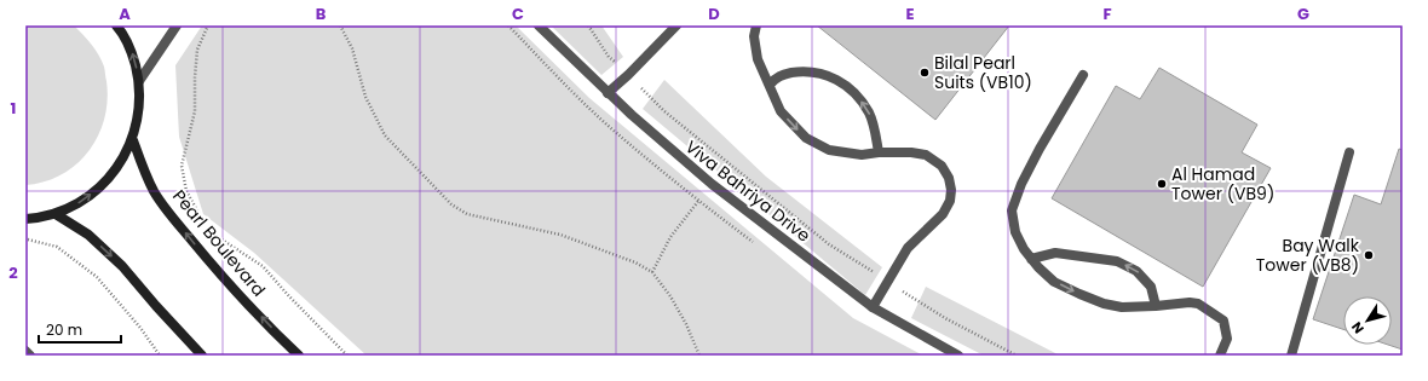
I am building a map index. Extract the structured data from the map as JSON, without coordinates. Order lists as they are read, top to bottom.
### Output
{
  "streets": {
    "main road": ["Pearl Boulevard"],
    "street": ["Viva Bahriya Drive"]
  },
  "places": ["Bilal Pearl Suits (VB10)", "Al Hamad Tower (VB9)", "Bay Walk Tower (VB8)"],
  "scale_bar": "20 m",
  "north": "bottom left",
  "grid": {
    "columns": [
      "A",
      "B",
      "C",
      "D",
      "E",
      "F",
      "G"
    ],
    "rows": ["1", "2"]
  }
}
